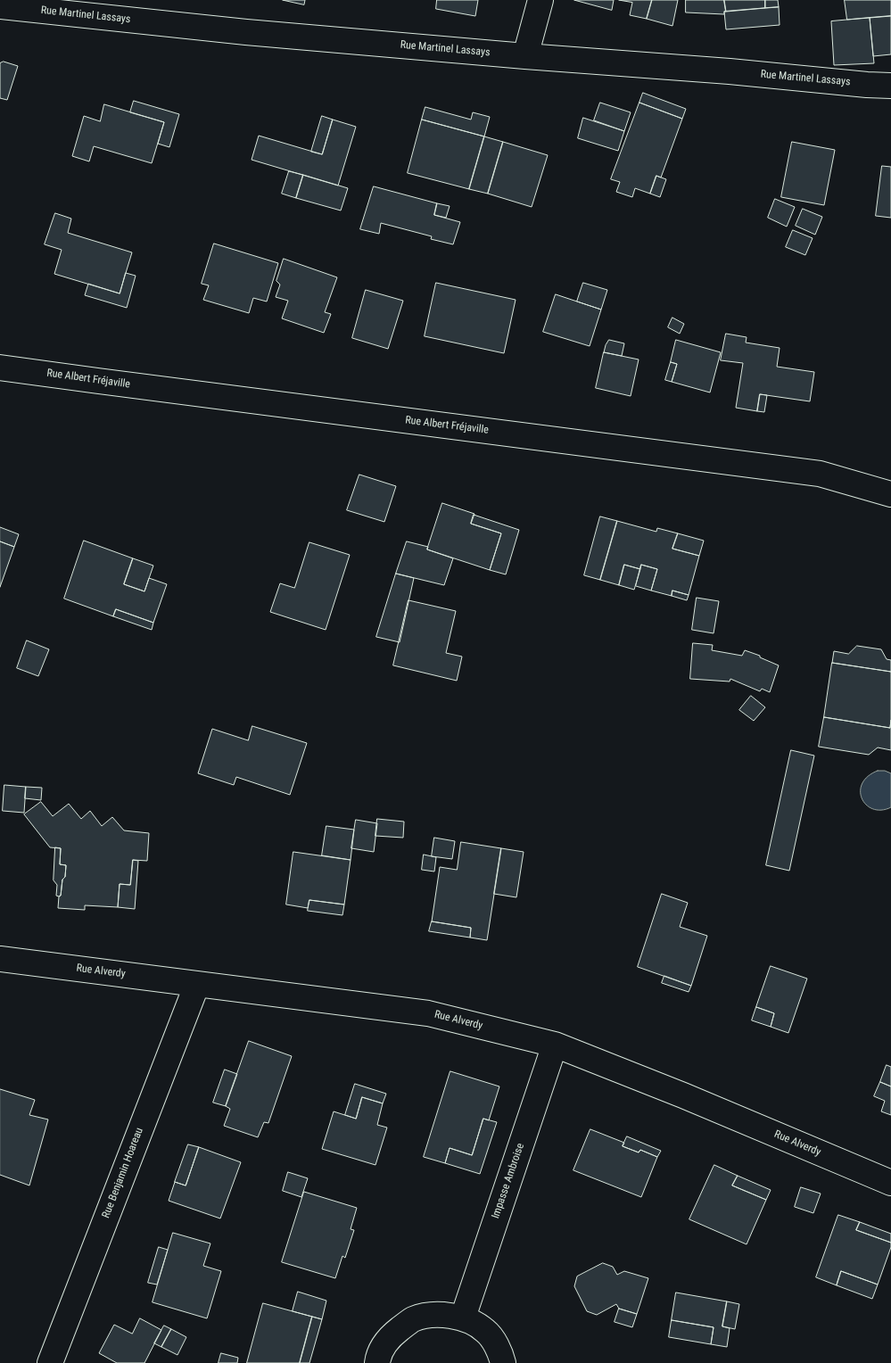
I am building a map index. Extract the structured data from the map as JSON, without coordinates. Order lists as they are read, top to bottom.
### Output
{
  "streets": {
    "street": [
      "Rue Martinel Lassays",
      "Rue Albert Fréjaville",
      "Rue Alverdy",
      "Rue Benjamin Hoareau",
      "Impasse Ambroise"
    ]
  },
  "crossings": [
    ["Rue Alverdy", "Rue Benjamin Hoareau"],
    ["Rue Alverdy", "Impasse Ambroise"]
  ]
}
